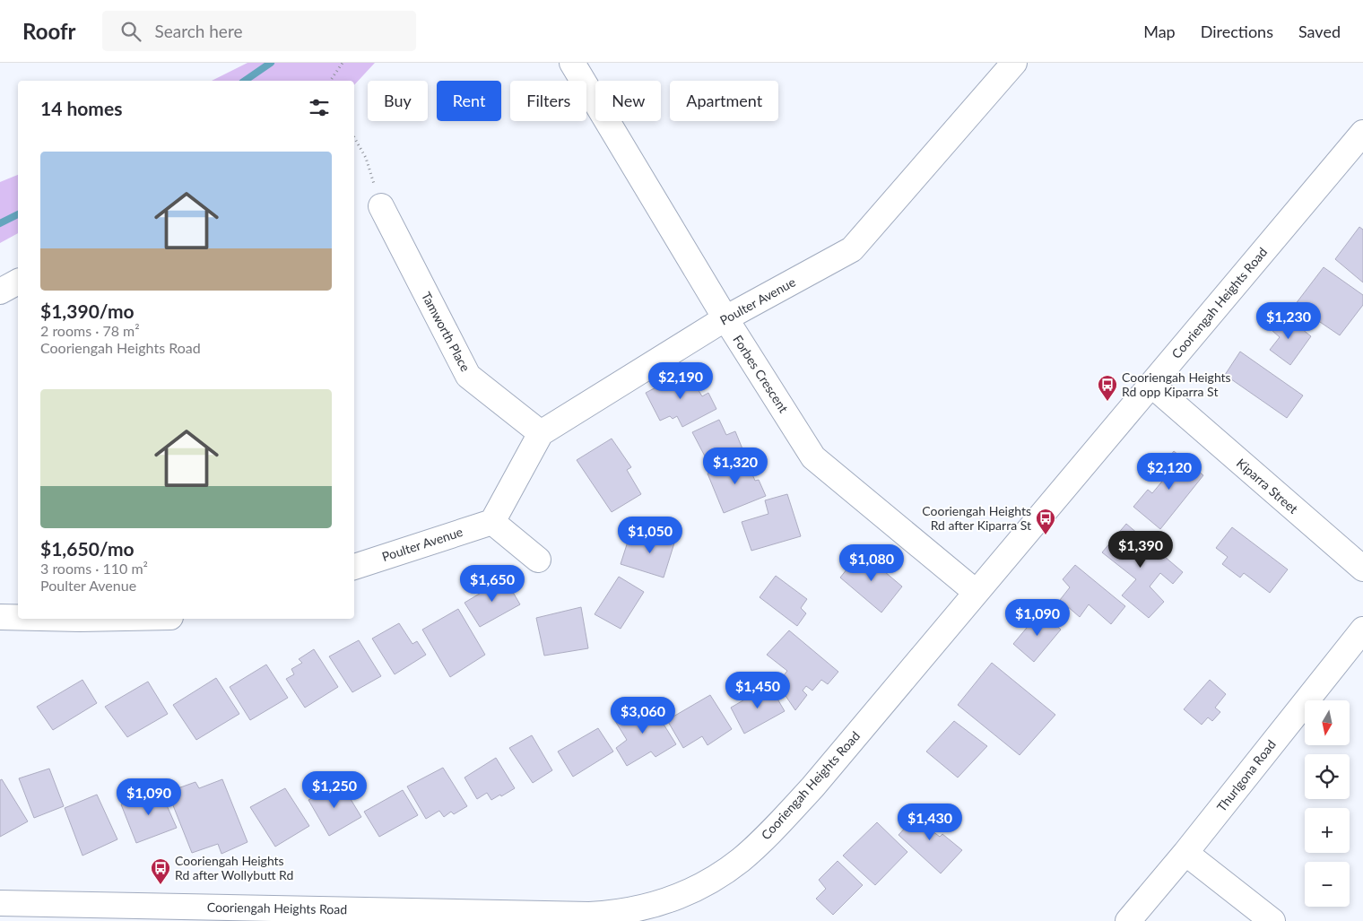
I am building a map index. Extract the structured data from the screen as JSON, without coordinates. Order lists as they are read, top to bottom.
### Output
{
  "streets": {
    "street": [
      "Poulter Avenue",
      "Cooriengah Heights Road",
      "Tamworth Place",
      "Forbes Crescent",
      "Kiparra Street",
      "Thurlgona Road"
    ]
  },
  "crossings": [
    ["Poulter Avenue", "Tamworth Place"],
    ["Poulter Avenue", "Forbes Crescent"],
    ["Cooriengah Heights Road", "Forbes Crescent"],
    ["Cooriengah Heights Road", "Kiparra Street"]
  ],
  "places": {
    "bus stop": ["Cooriengah Heights Rd opp Kiparra St", "Cooriengah Heights Rd after Kiparra St", "Cooriengah Heights Rd after Wollybutt Rd"]
  },
  "north": "bottom",
  "page": {
    "header": "Roofr",
    "search": "Search here",
    "nav": ["Map", "Directions", "Saved"],
    "chip": [
      "Buy",
      "Rent",
      "Filters",
      "New",
      "Apartment"
    ],
    "heading": "14 homes",
    "list": [
      {
        "name": "$1,390/mo",
        "note": "2 rooms · 78 m² · Cooriengah Heights Road"
      },
      {
        "name": "$1,650/mo",
        "note": "3 rooms · 110 m² · Poulter Avenue"
      }
    ],
    "price": [
      "$1,230",
      "$2,190",
      "$1,320",
      "$2,120",
      "$1,050",
      "$1,390",
      "$1,080",
      "$1,650",
      "$1,090",
      "$1,450",
      "$3,060",
      "$1,250",
      "$1,090",
      "$1,430"
    ],
    "map_buttons": ["+", "−"]
  }
}
